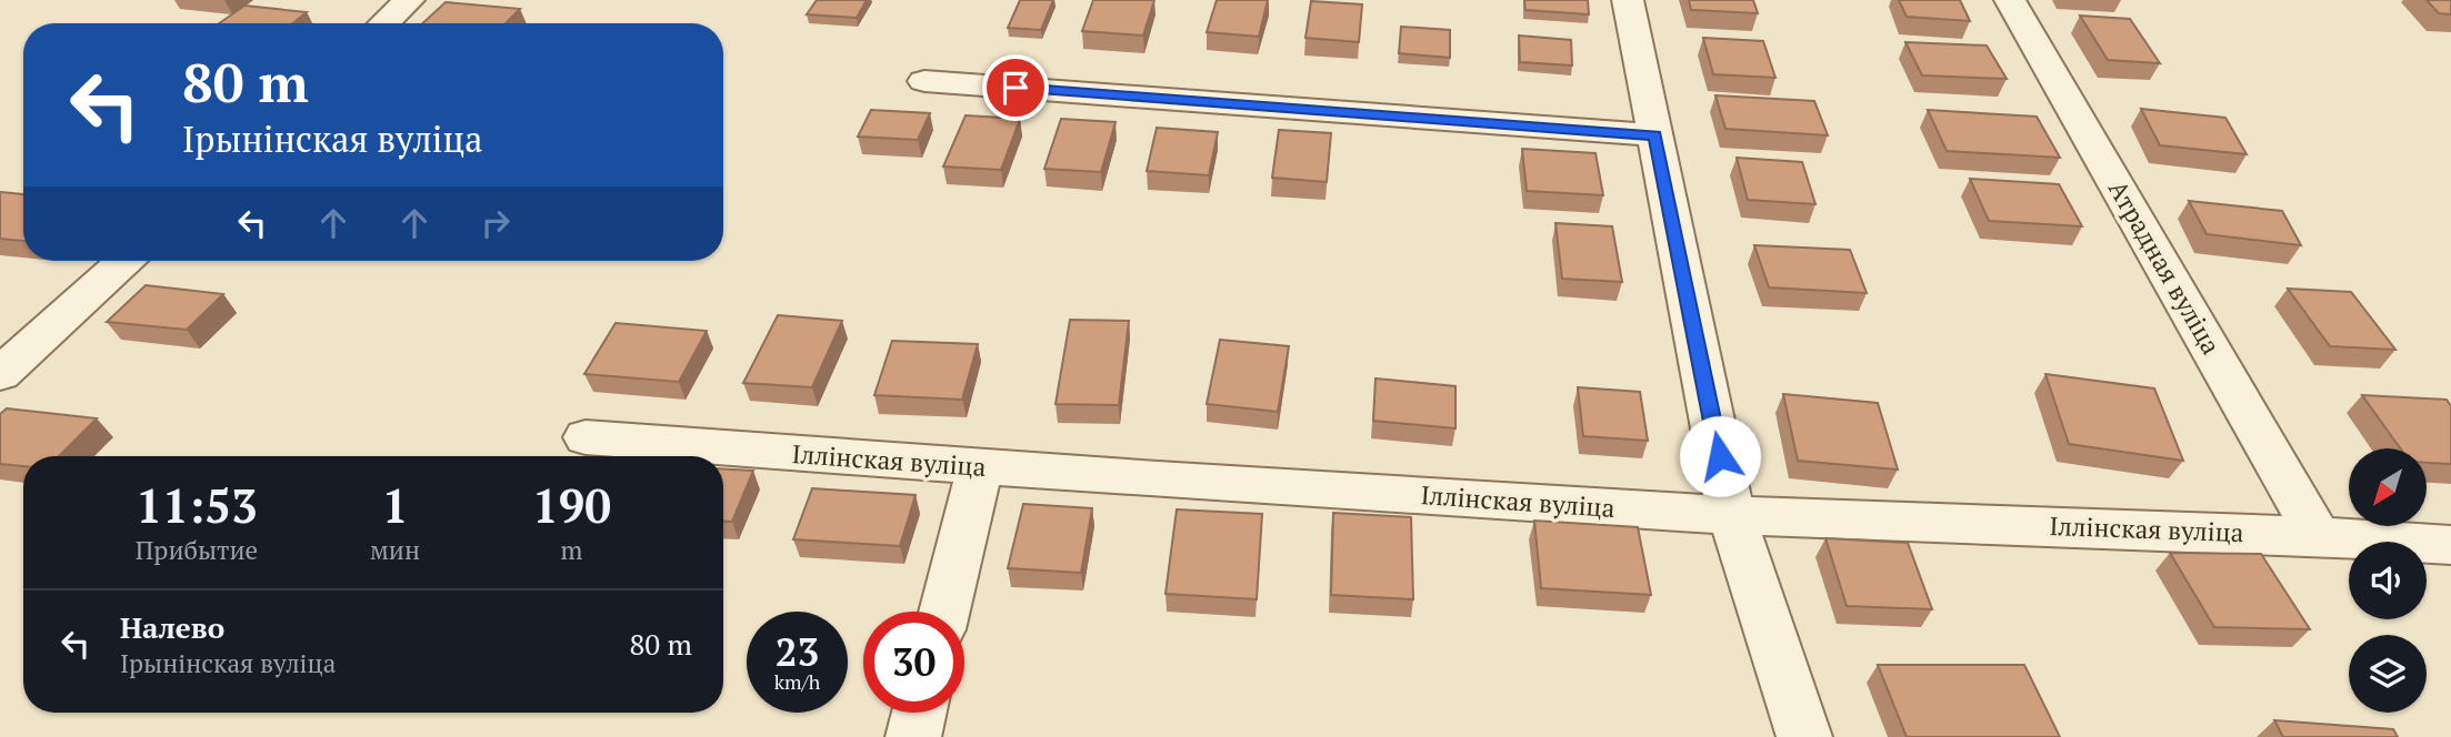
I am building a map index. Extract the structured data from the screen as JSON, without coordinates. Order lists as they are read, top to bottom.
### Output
{
  "streets": {
    "street": ["Атрадная вуліца", "Іллінская вуліца"]
  },
  "crossings": [
    ["Атрадная вуліца", "Іллінская вуліца"]
  ],
  "north": "bottom left",
  "page": {
    "turn": ["80 m", "Ірынінская вуліца"],
    "eta": [
      "11:53",
      "Прибытие",
      "1",
      "мин",
      "190",
      "m"
    ],
    "list": [
      {
        "name": "Налево",
        "note": "Ірынінская вуліца",
        "value": "80 m"
      }
    ],
    "speed": "23 km/h",
    "limit": "30"
  }
}
